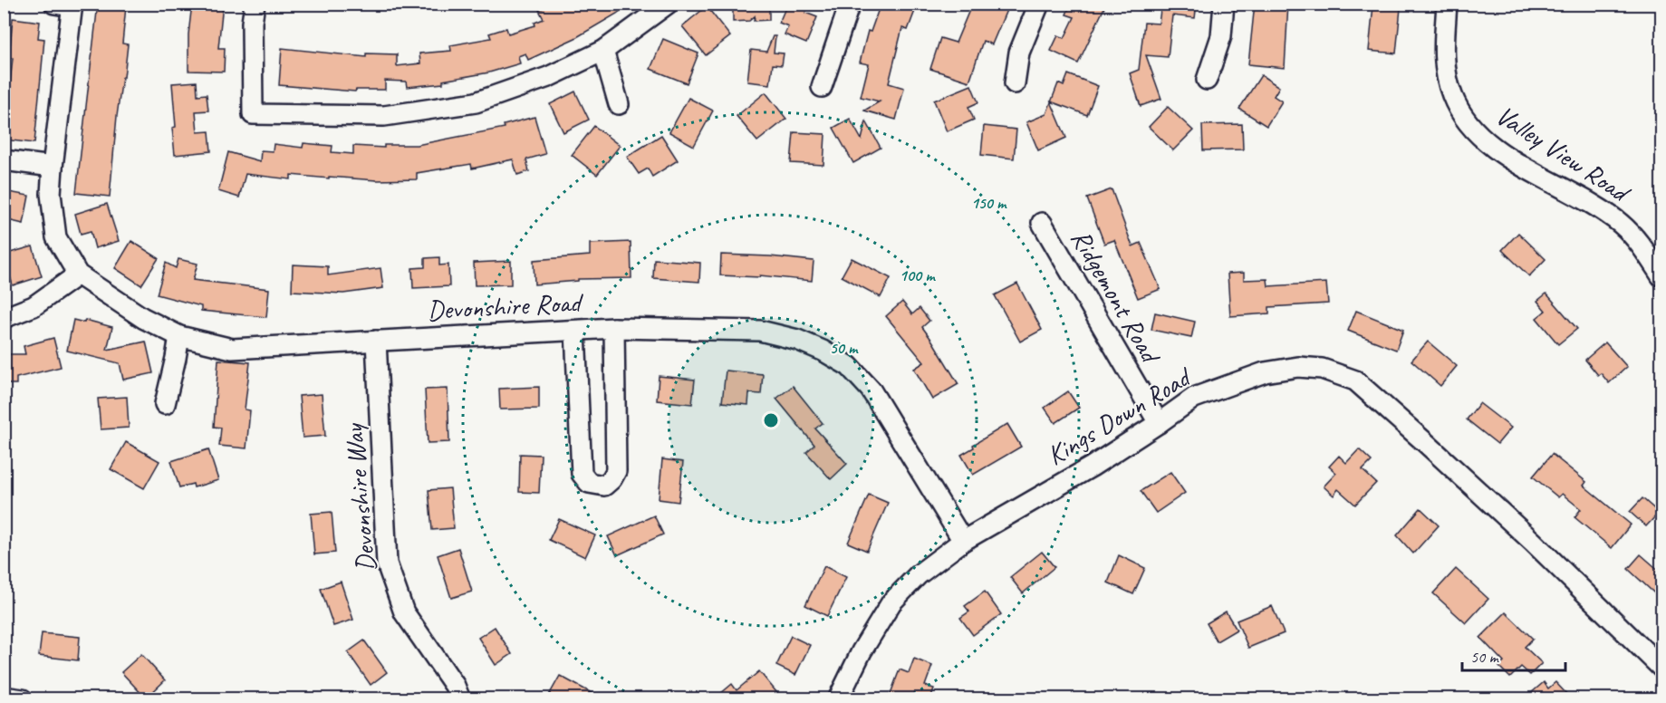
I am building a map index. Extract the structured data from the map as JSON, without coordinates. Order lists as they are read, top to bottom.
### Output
{
  "streets": {
    "street": [
      "Valley View Road",
      "Ridgemont Road",
      "Devonshire Road",
      "Kings Down Road",
      "Devonshire Way"
    ]
  },
  "crossings": [
    ["Ridgemont Road", "Kings Down Road"],
    ["Devonshire Road", "Kings Down Road"],
    ["Devonshire Road", "Devonshire Way"]
  ],
  "scale_bar": "50 m",
  "rings": ["150 m", "100 m", "50 m"]
}
